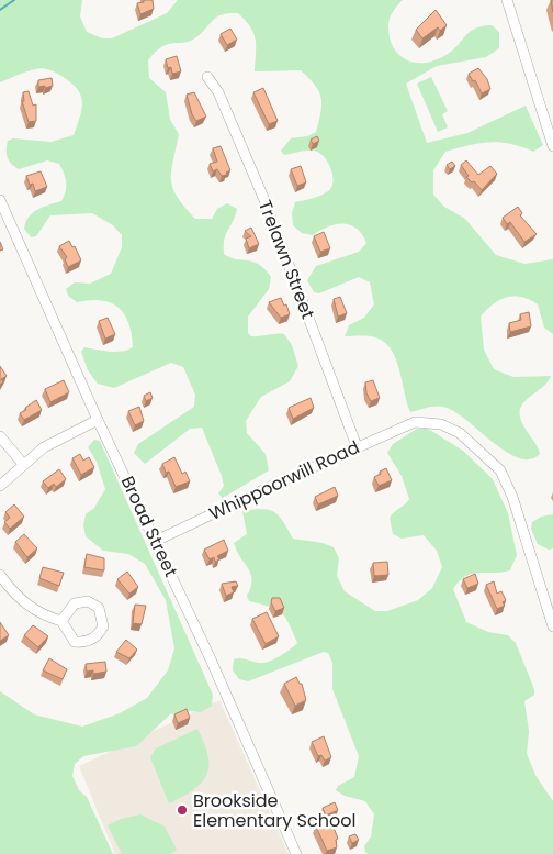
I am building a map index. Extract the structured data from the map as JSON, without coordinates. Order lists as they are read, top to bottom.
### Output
{
  "streets": {
    "street": ["Trelawn Street", "Whippoorwill Road", "Broad Street"]
  },
  "crossings": [
    ["Trelawn Street", "Whippoorwill Road"],
    ["Whippoorwill Road", "Broad Street"]
  ],
  "places": ["Brookside Elementary School"]
}
